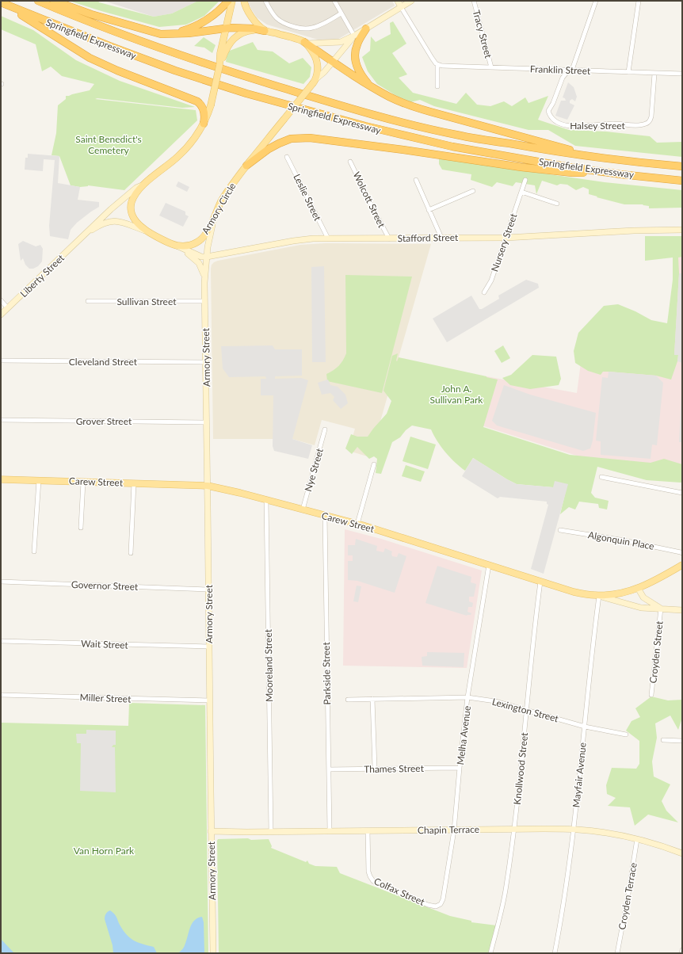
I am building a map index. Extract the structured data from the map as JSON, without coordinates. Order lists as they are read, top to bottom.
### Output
{
  "streets": {
    "highway": ["Springfield Expressway"],
    "main road": [
      "Armory Circle",
      "Stafford Street",
      "Liberty Street",
      "Armory Street",
      "Carew Street",
      "Chapin Terrace"
    ],
    "street": [
      "Tracy Street",
      "Franklin Street",
      "Halsey Street",
      "Leslie Street",
      "Wolcott Street",
      "Nursery Street",
      "Sullivan Street",
      "Cleveland Street",
      "Grover Street",
      "Nye Street",
      "Algonquin Place",
      "Governor Street",
      "Wait Street",
      "Croyden Street",
      "Mooreland Street",
      "Parkside Street",
      "Miller Street",
      "Lexington Street",
      "Melha Avenue",
      "Thames Street",
      "Knollwood Street",
      "Mayfair Avenue",
      "Colfax Street",
      "Croyden Terrace"
    ]
  },
  "crossings": [
    ["Tracy Street", "Franklin Street"],
    ["Franklin Street", "Halsey Street"],
    ["Leslie Street", "Stafford Street"],
    ["Wolcott Street", "Stafford Street"],
    ["Armory Circle", "Stafford Street"],
    ["Armory Circle", "Armory Street"],
    ["Stafford Street", "Nursery Street"],
    ["Stafford Street", "Armory Street"],
    ["Sullivan Street", "Armory Street"],
    ["Armory Street", "Cleveland Street"],
    ["Armory Street", "Grover Street"],
    ["Armory Street", "Carew Street"],
    ["Armory Street", "Governor Street"],
    ["Armory Street", "Wait Street"],
    ["Armory Street", "Miller Street"],
    ["Armory Street", "Chapin Terrace"],
    ["Nye Street", "Carew Street"],
    ["Carew Street", "Mooreland Street"],
    ["Carew Street", "Parkside Street"],
    ["Carew Street", "Melha Avenue"],
    ["Carew Street", "Knollwood Street"],
    ["Carew Street", "Mayfair Avenue"],
    ["Mooreland Street", "Chapin Terrace"],
    ["Parkside Street", "Thames Street"],
    ["Parkside Street", "Chapin Terrace"],
    ["Lexington Street", "Melha Avenue"],
    ["Lexington Street", "Knollwood Street"],
    ["Lexington Street", "Mayfair Avenue"],
    ["Melha Avenue", "Thames Street"],
    ["Melha Avenue", "Chapin Terrace"],
    ["Melha Avenue", "Colfax Street"],
    ["Knollwood Street", "Chapin Terrace"],
    ["Mayfair Avenue", "Chapin Terrace"],
    ["Chapin Terrace", "Colfax Street"],
    ["Chapin Terrace", "Croyden Terrace"]
  ],
  "parks": ["Saint Benedict's Cemetery", "John A. Sullivan Park", "Van Horn Park"]
}
